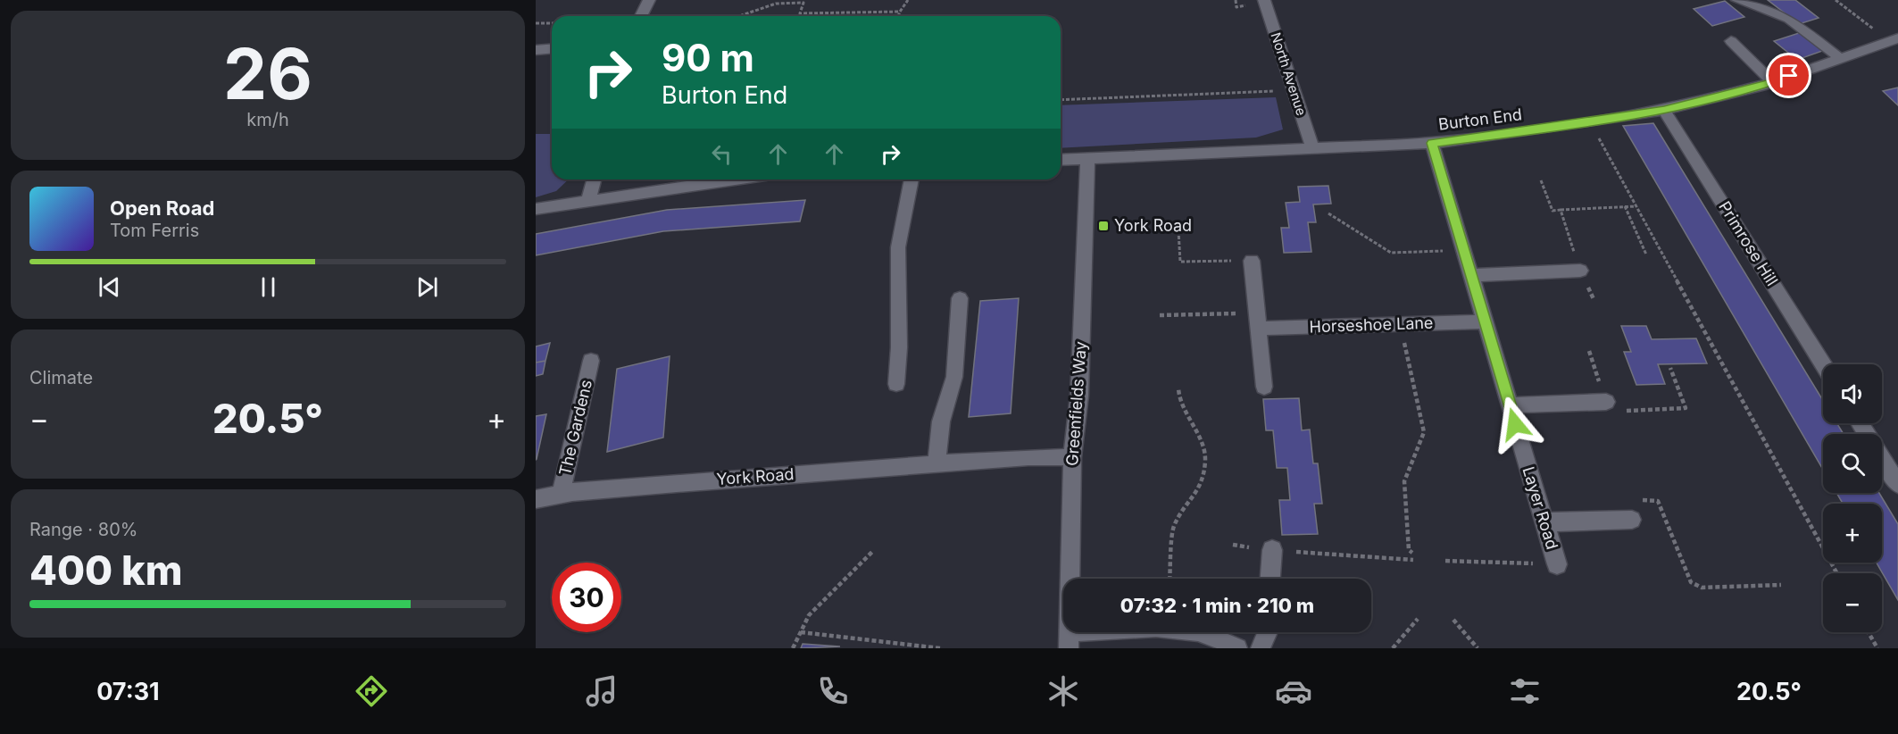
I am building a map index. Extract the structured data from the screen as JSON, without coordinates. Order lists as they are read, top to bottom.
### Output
{
  "streets": {
    "street": [
      "North Avenue",
      "Burton End",
      "Primrose Hill",
      "Horseshoe Lane",
      "Greenfields Way",
      "The Gardens",
      "York Road",
      "Layer Road"
    ]
  },
  "crossings": [
    ["North Avenue", "Burton End"],
    ["Burton End", "Primrose Hill"],
    ["Burton End", "Greenfields Way"],
    ["Burton End", "Layer Road"],
    ["Horseshoe Lane", "Layer Road"],
    ["Greenfields Way", "York Road"],
    ["The Gardens", "York Road"]
  ],
  "places": {
    "transit": ["York Road"]
  },
  "page": {
    "tile": [
      ["26", "km/h"],
      "Climate",
      ["Range · 80%", "400 km"]
    ],
    "turn": ["90 m", "Burton End"],
    "song": ["Open Road", "Tom Ferris"],
    "map_buttons": ["+", "−"],
    "heat": ["−", "20.5°", "+"],
    "limit": "30",
    "trip": "07:32 · 1 min · 210 m",
    "tabs": ["07:31", "20.5°"]
  }
}
